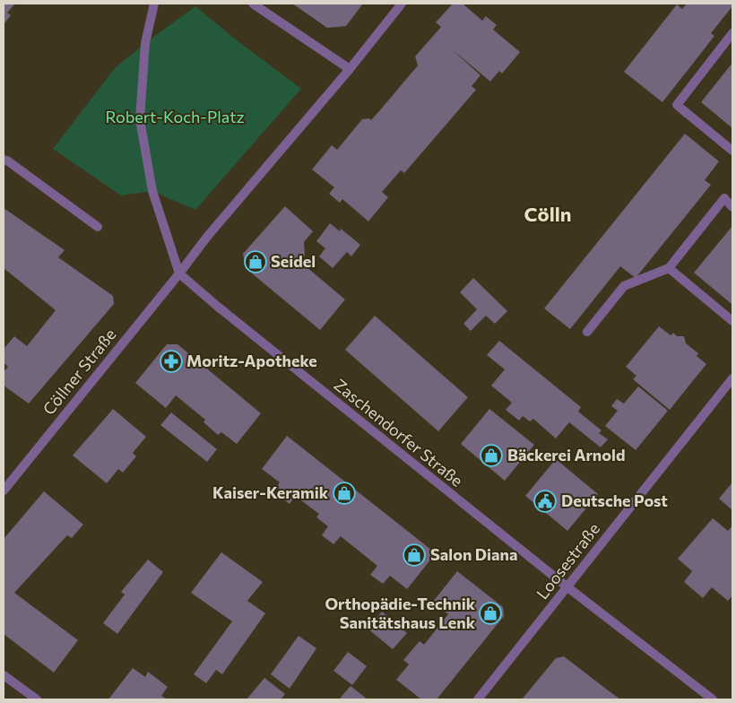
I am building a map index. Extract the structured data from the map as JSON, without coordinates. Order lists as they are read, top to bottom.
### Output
{
  "streets": {
    "street": ["Cöllner Straße", "Zaschendorfer Straße", "Loosestraße"]
  },
  "crossings": [
    ["Cöllner Straße", "Zaschendorfer Straße"],
    ["Zaschendorfer Straße", "Loosestraße"]
  ],
  "districts": ["Cölln"],
  "parks": ["Robert-Koch-Platz"],
  "places": {
    "shop": [
      "Seidel",
      "Bäckerei Arnold",
      "Kaiser-Keramik",
      "Salon Diana",
      "Orthopädie-Technik Sanitätshaus Lenk"
    ],
    "pharmacy": ["Moritz-Apotheke"],
    "public building": ["Deutsche Post"]
  }
}
